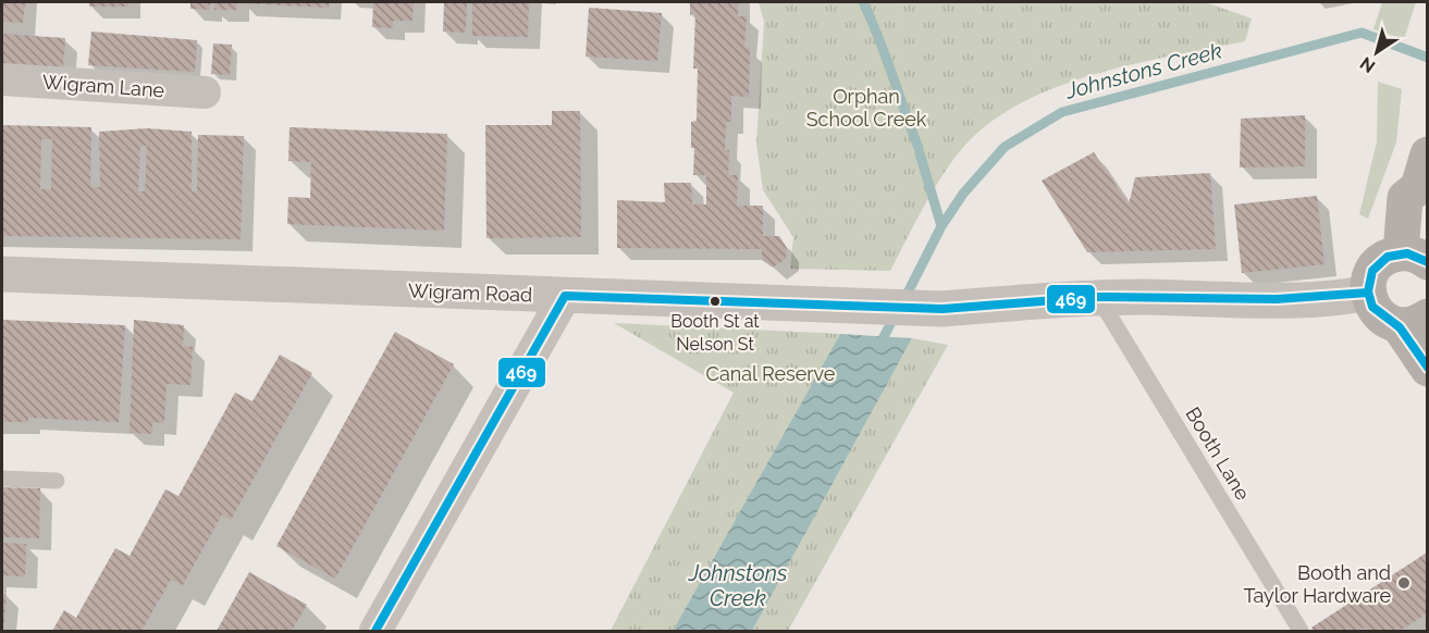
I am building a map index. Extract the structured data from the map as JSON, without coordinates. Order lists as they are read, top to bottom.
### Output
{
  "streets": {
    "street": ["Wigram Lane", "Wigram Road"],
    "lane": ["Booth Lane"]
  },
  "crossings": [
    ["Wigram Road", "Booth Lane"]
  ],
  "water": ["Johnstons Creek"],
  "parks": ["Orphan School Creek", "Canal Reserve"],
  "places": ["Booth St at Nelson St", "Booth and Taylor Hardware"],
  "lines": ["transit line 469"],
  "north": "bottom left"
}
